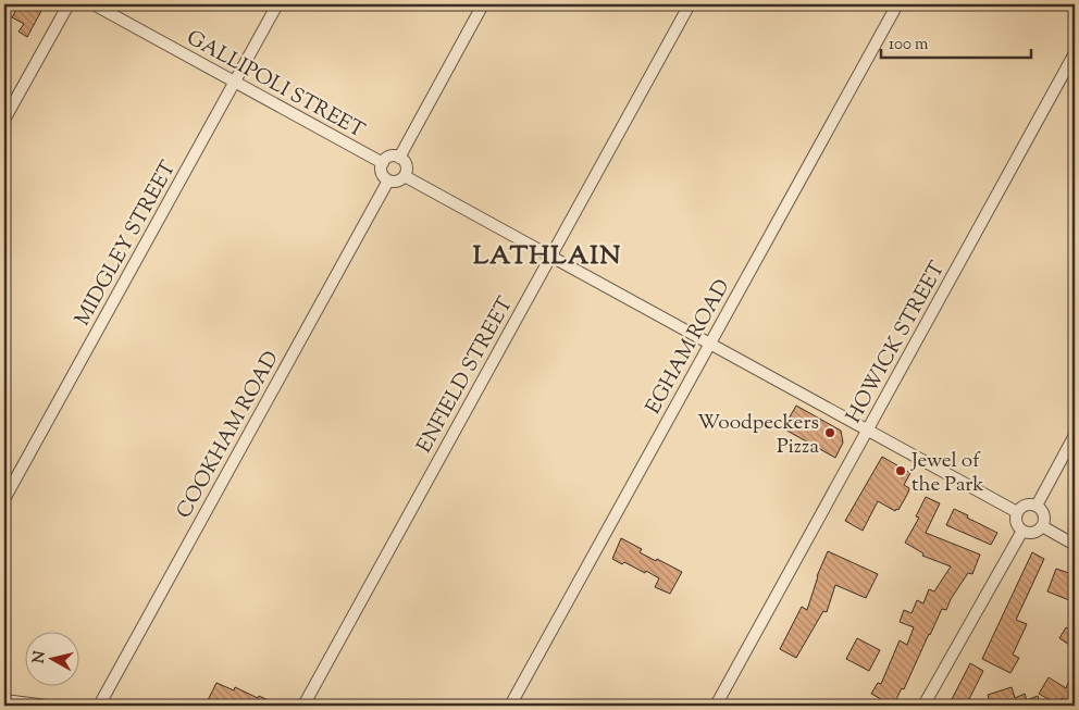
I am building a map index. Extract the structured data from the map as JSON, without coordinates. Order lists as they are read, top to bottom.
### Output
{
  "streets": {
    "street": [
      "GALLIPOLI STREET",
      "MIDGLEY STREET",
      "HOWICK STREET",
      "EGHAM ROAD",
      "ENFIELD STREET",
      "COOKHAM ROAD"
    ]
  },
  "crossings": [
    ["GALLIPOLI STREET", "MIDGLEY STREET"],
    ["GALLIPOLI STREET", "COOKHAM ROAD"]
  ],
  "districts": ["LATHLAIN"],
  "places": ["Woodpeckers Pizza", "Jewel of the Park"],
  "scale_bar": "100 m",
  "north": "left"
}
